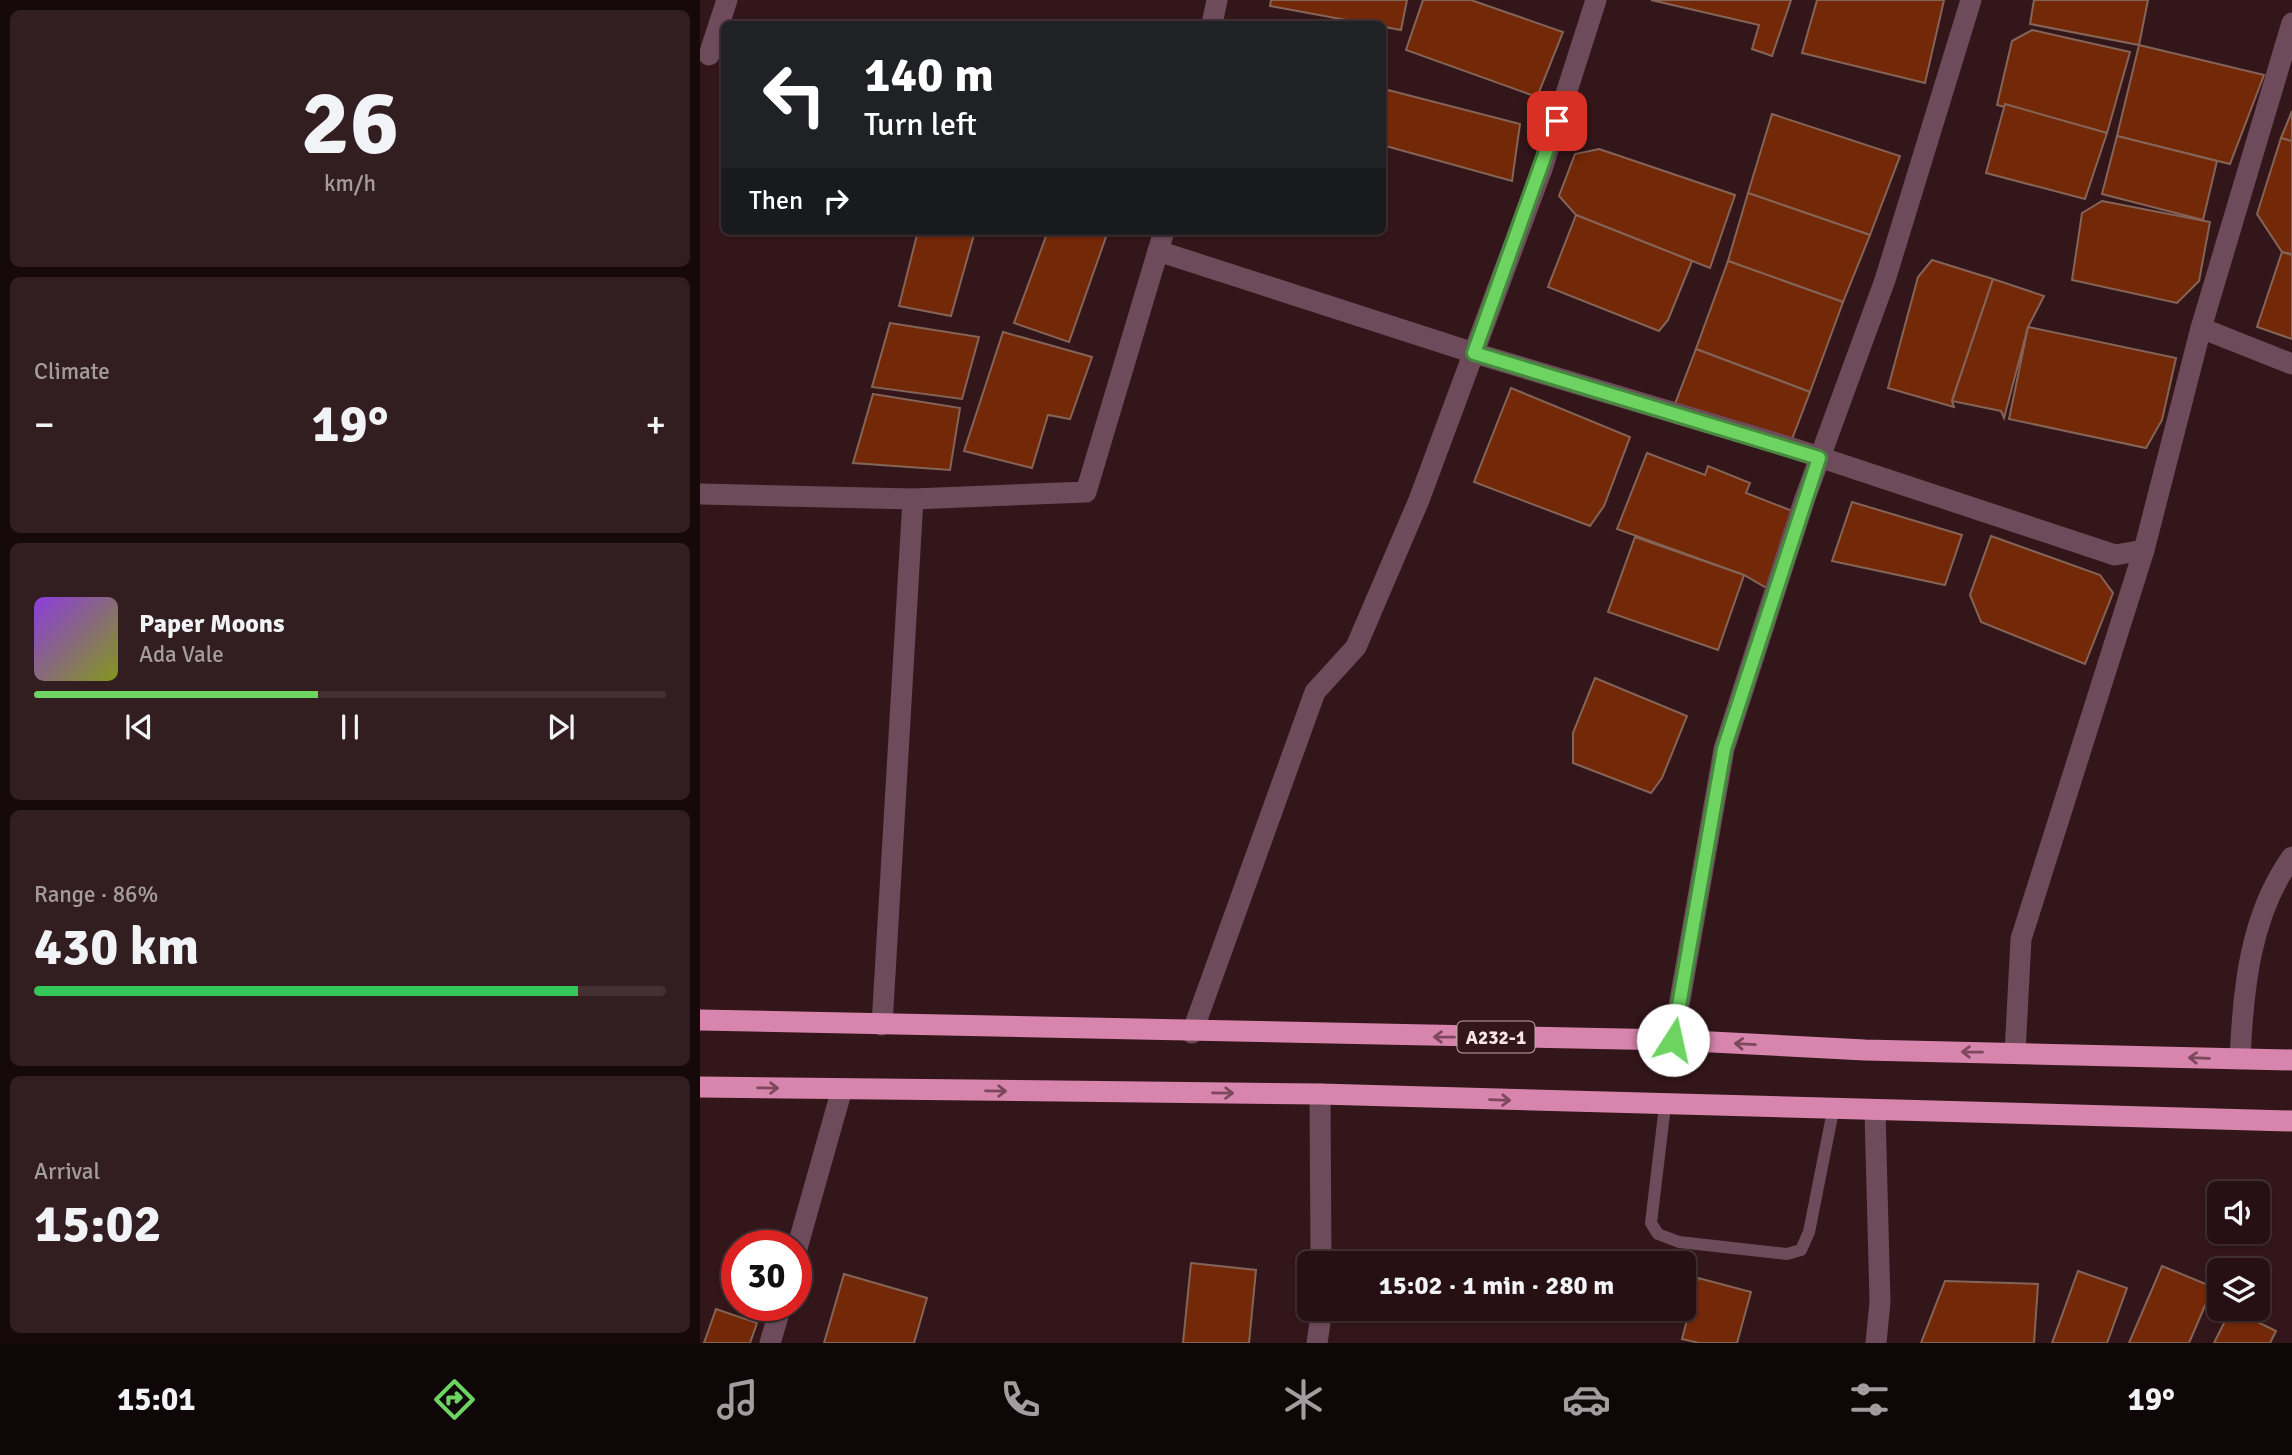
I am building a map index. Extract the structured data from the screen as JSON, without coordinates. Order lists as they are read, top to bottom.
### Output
{
  "streets": {
    "highway": ["A232-1"]
  },
  "page": {
    "tile": [
      ["26", "km/h"],
      "Climate",
      ["Range · 86%", "430 km"],
      ["Arrival", "15:02"]
    ],
    "turn": ["140 m", "Turn left"],
    "then": "Then",
    "heat": ["−", "19°", "+"],
    "song": ["Paper Moons", "Ada Vale"],
    "limit": "30",
    "trip": "15:02 · 1 min · 280 m",
    "tabs": ["15:01", "19°"]
  }
}
